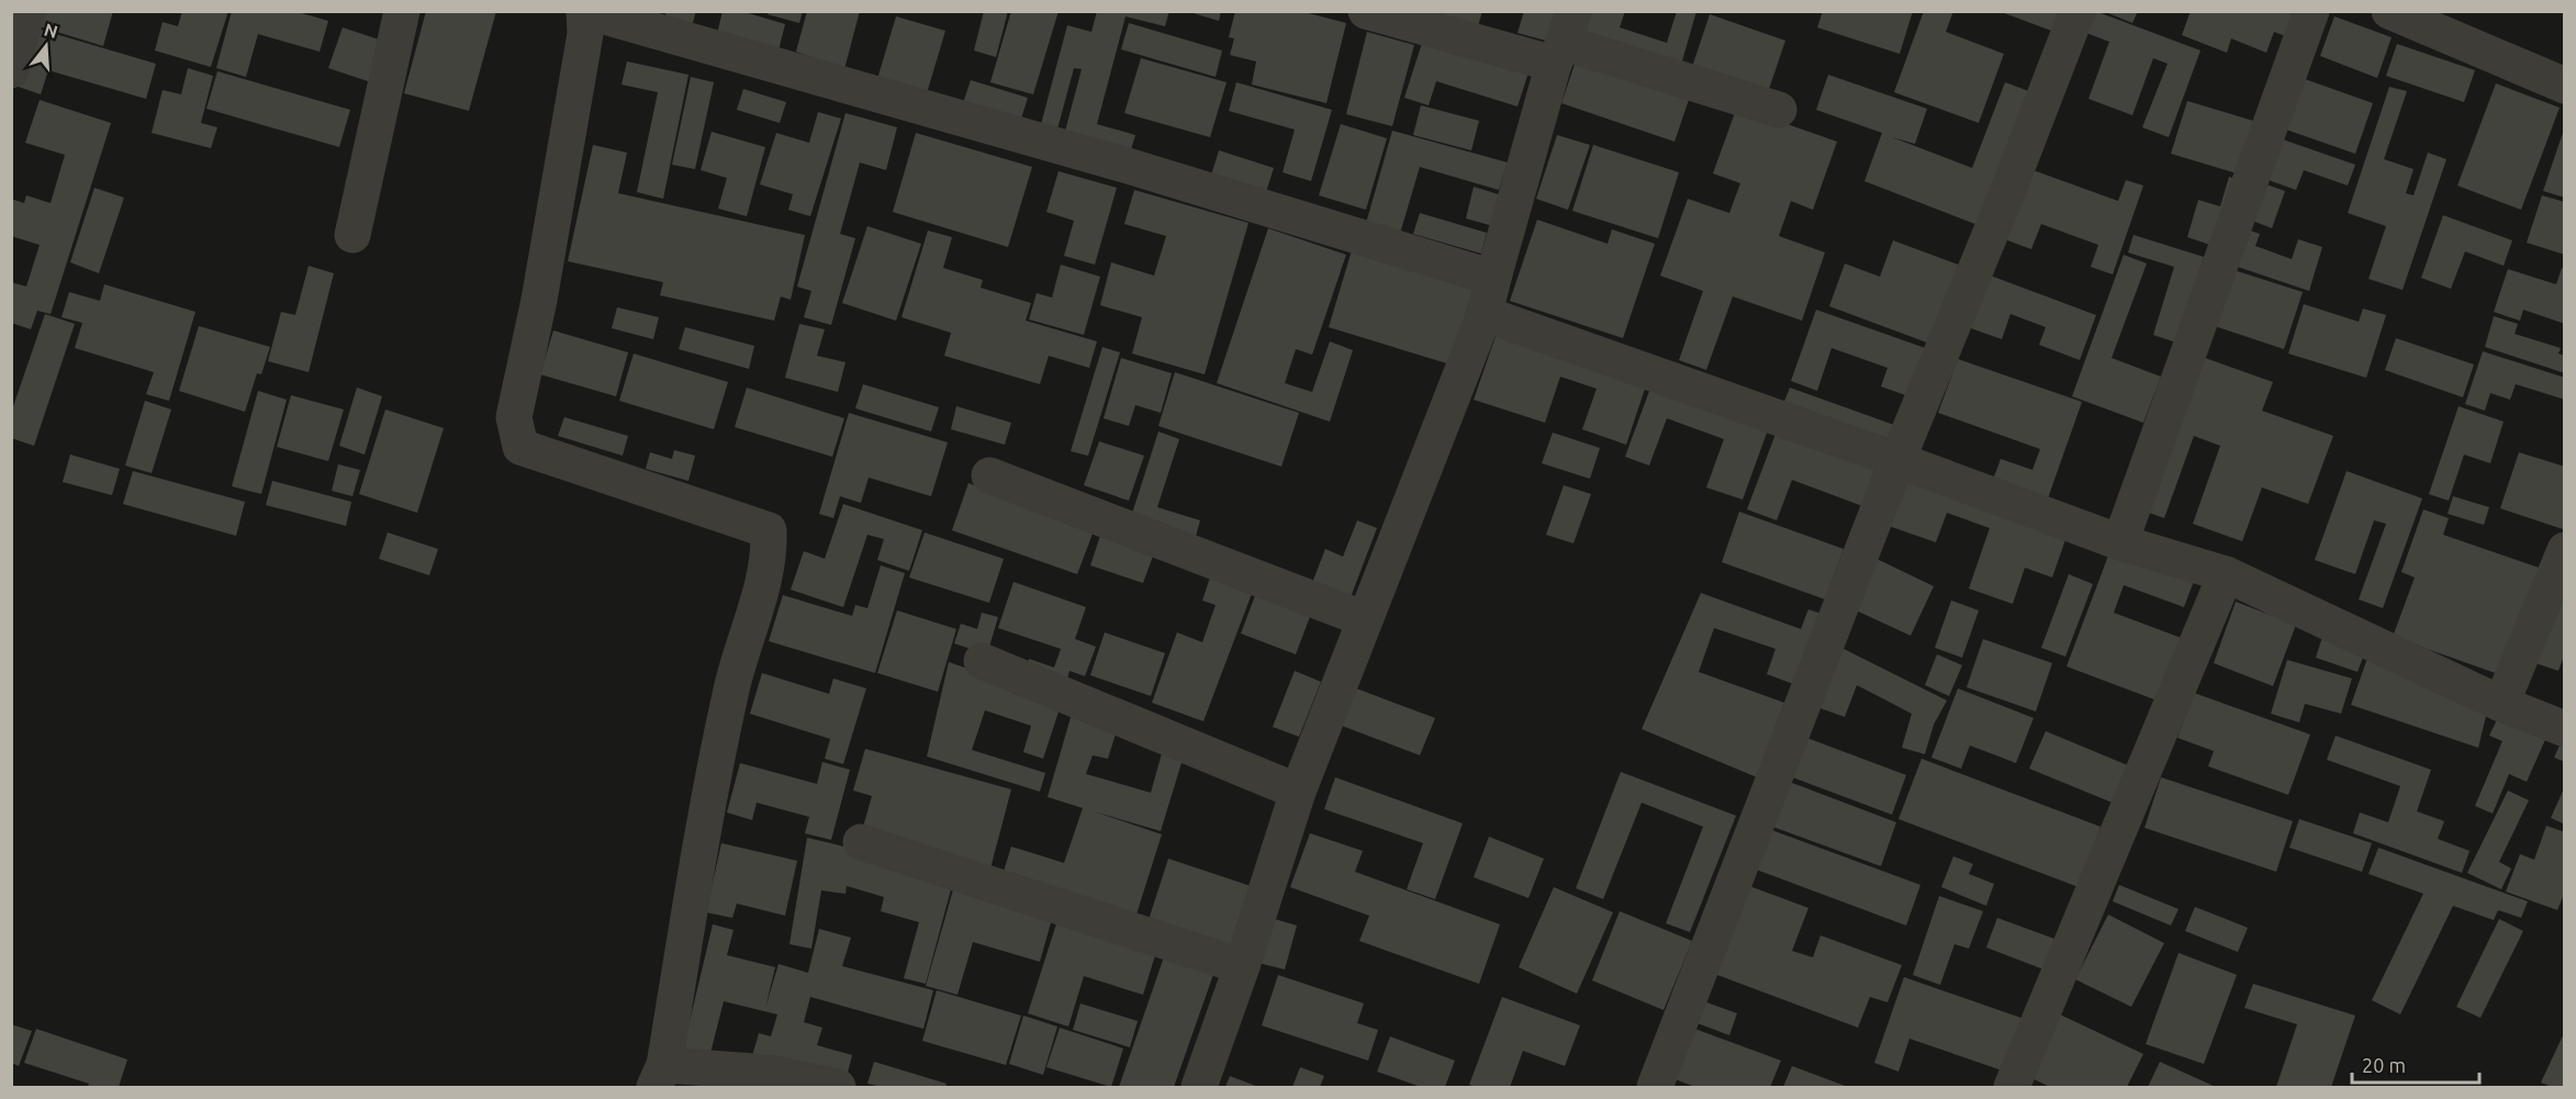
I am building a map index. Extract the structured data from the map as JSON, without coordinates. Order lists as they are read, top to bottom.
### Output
{
  "scale_bar": "20 m",
  "north": "top"
}
